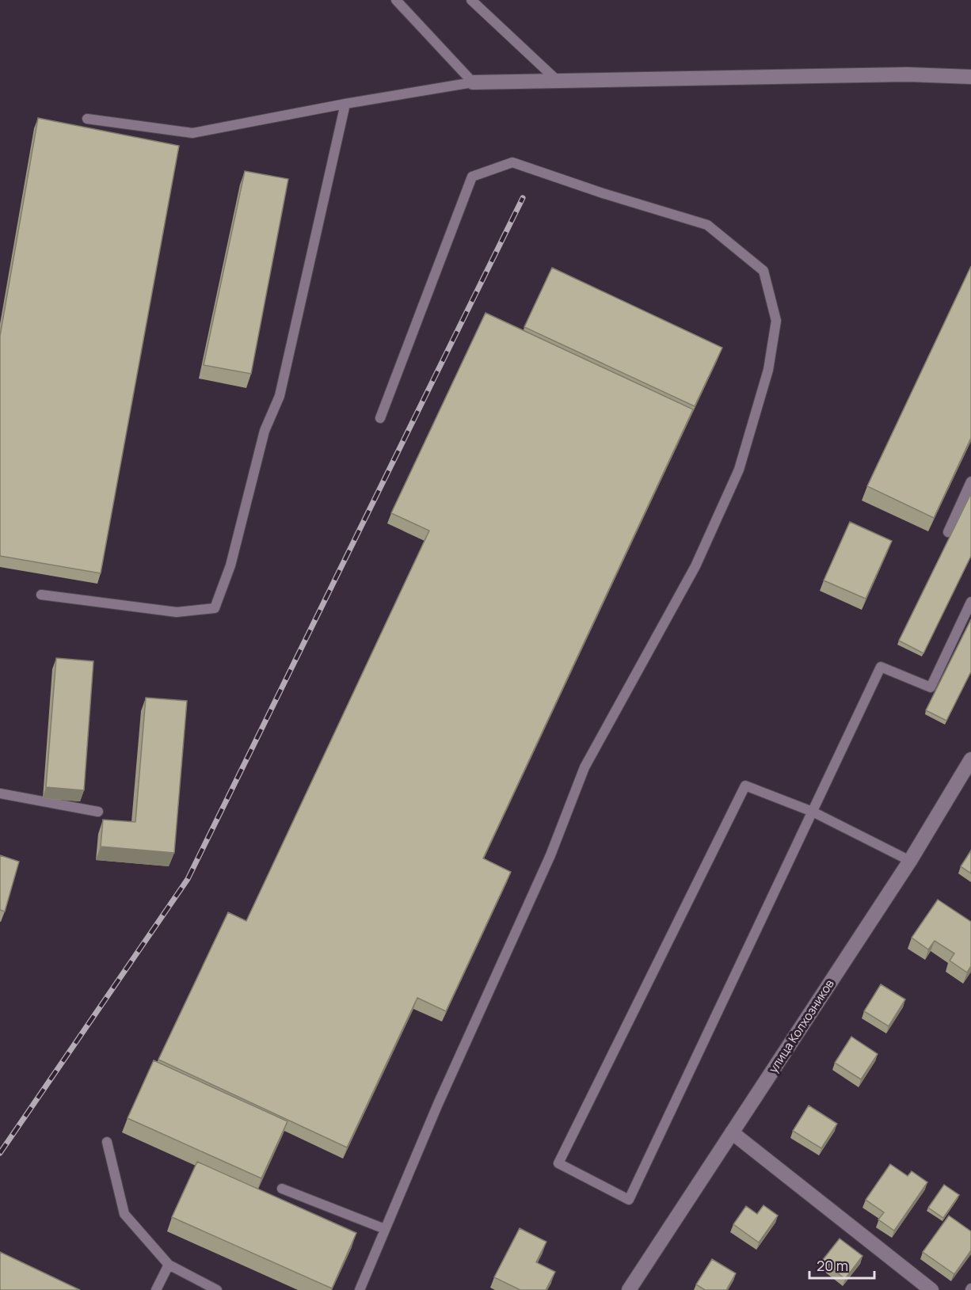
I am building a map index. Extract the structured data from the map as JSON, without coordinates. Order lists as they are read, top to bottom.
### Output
{
  "streets": {
    "street": ["улица Колхозников"]
  },
  "scale_bar": "20 m"
}
